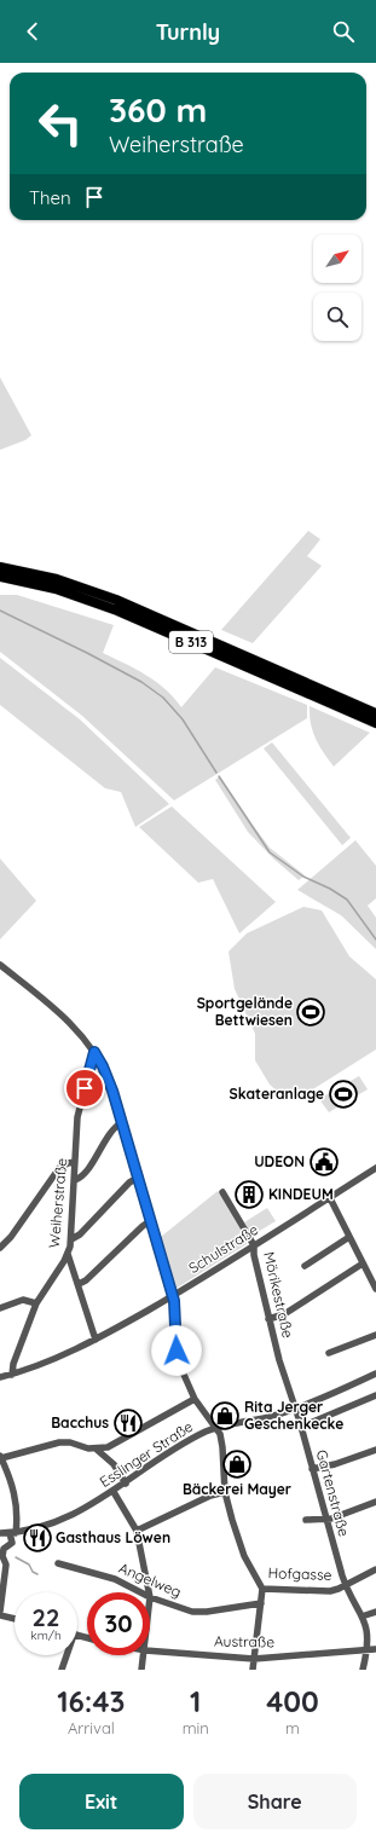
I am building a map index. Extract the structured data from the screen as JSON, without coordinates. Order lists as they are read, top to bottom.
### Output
{
  "streets": {
    "highway": ["B 313"],
    "street": [
      "Weiherstraße",
      "Schulstraße",
      "Mörikestraße",
      "Esslinger Straße",
      "Gartenstraße",
      "Hofgasse",
      "Angelweg",
      "Austraße"
    ]
  },
  "crossings": [
    ["Weiherstraße", "Schulstraße"],
    ["Schulstraße", "Mörikestraße"],
    ["Mörikestraße", "Esslinger Straße"],
    ["Mörikestraße", "Gartenstraße"],
    ["Esslinger Straße", "Gartenstraße"],
    ["Esslinger Straße", "Hofgasse"],
    ["Gartenstraße", "Hofgasse"],
    ["Hofgasse", "Austraße"]
  ],
  "places": {
    "sports": ["Sportgelände Bettwiesen", "Skateranlage"],
    "public building": ["UDEON"],
    "building": ["KINDEUM"],
    "shop": ["Rita Jerger Geschenkecke", "Bäckerei Mayer"],
    "restaurant": ["Bacchus", "Gasthaus Löwen"]
  },
  "north": "top right",
  "page": {
    "header": "Turnly",
    "turn": ["360 m", "Weiherstraße"],
    "then": "Then",
    "speed": "22 km/h",
    "limit": "30",
    "eta": [
      "16:43",
      "Arrival",
      "1",
      "min",
      "400",
      "m"
    ],
    "buttons": ["Exit", "Share"]
  }
}
